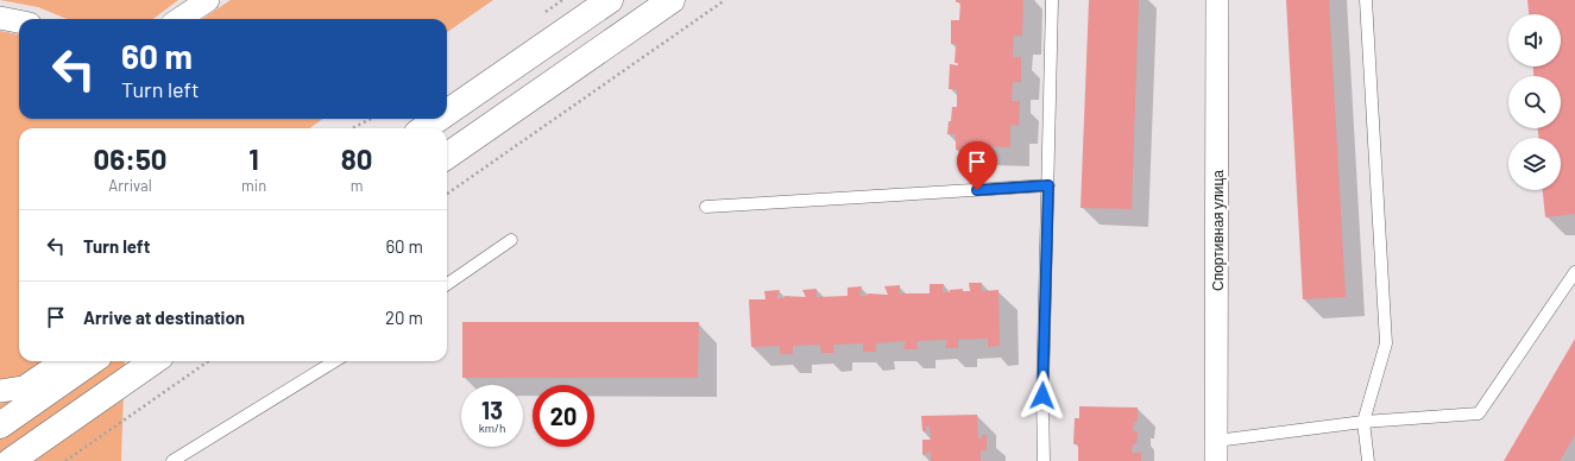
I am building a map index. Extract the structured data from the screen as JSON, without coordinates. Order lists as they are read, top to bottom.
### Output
{
  "streets": {
    "street": ["Спортивная улица"]
  },
  "page": {
    "turn": ["60 m", "Turn left"],
    "eta": [
      "06:50",
      "Arrival",
      "1",
      "min",
      "80",
      "m"
    ],
    "list": [
      {
        "name": "Turn left",
        "value": "60 m"
      },
      {
        "name": "Arrive at destination",
        "value": "20 m"
      }
    ],
    "speed": "13 km/h",
    "limit": "20"
  }
}
